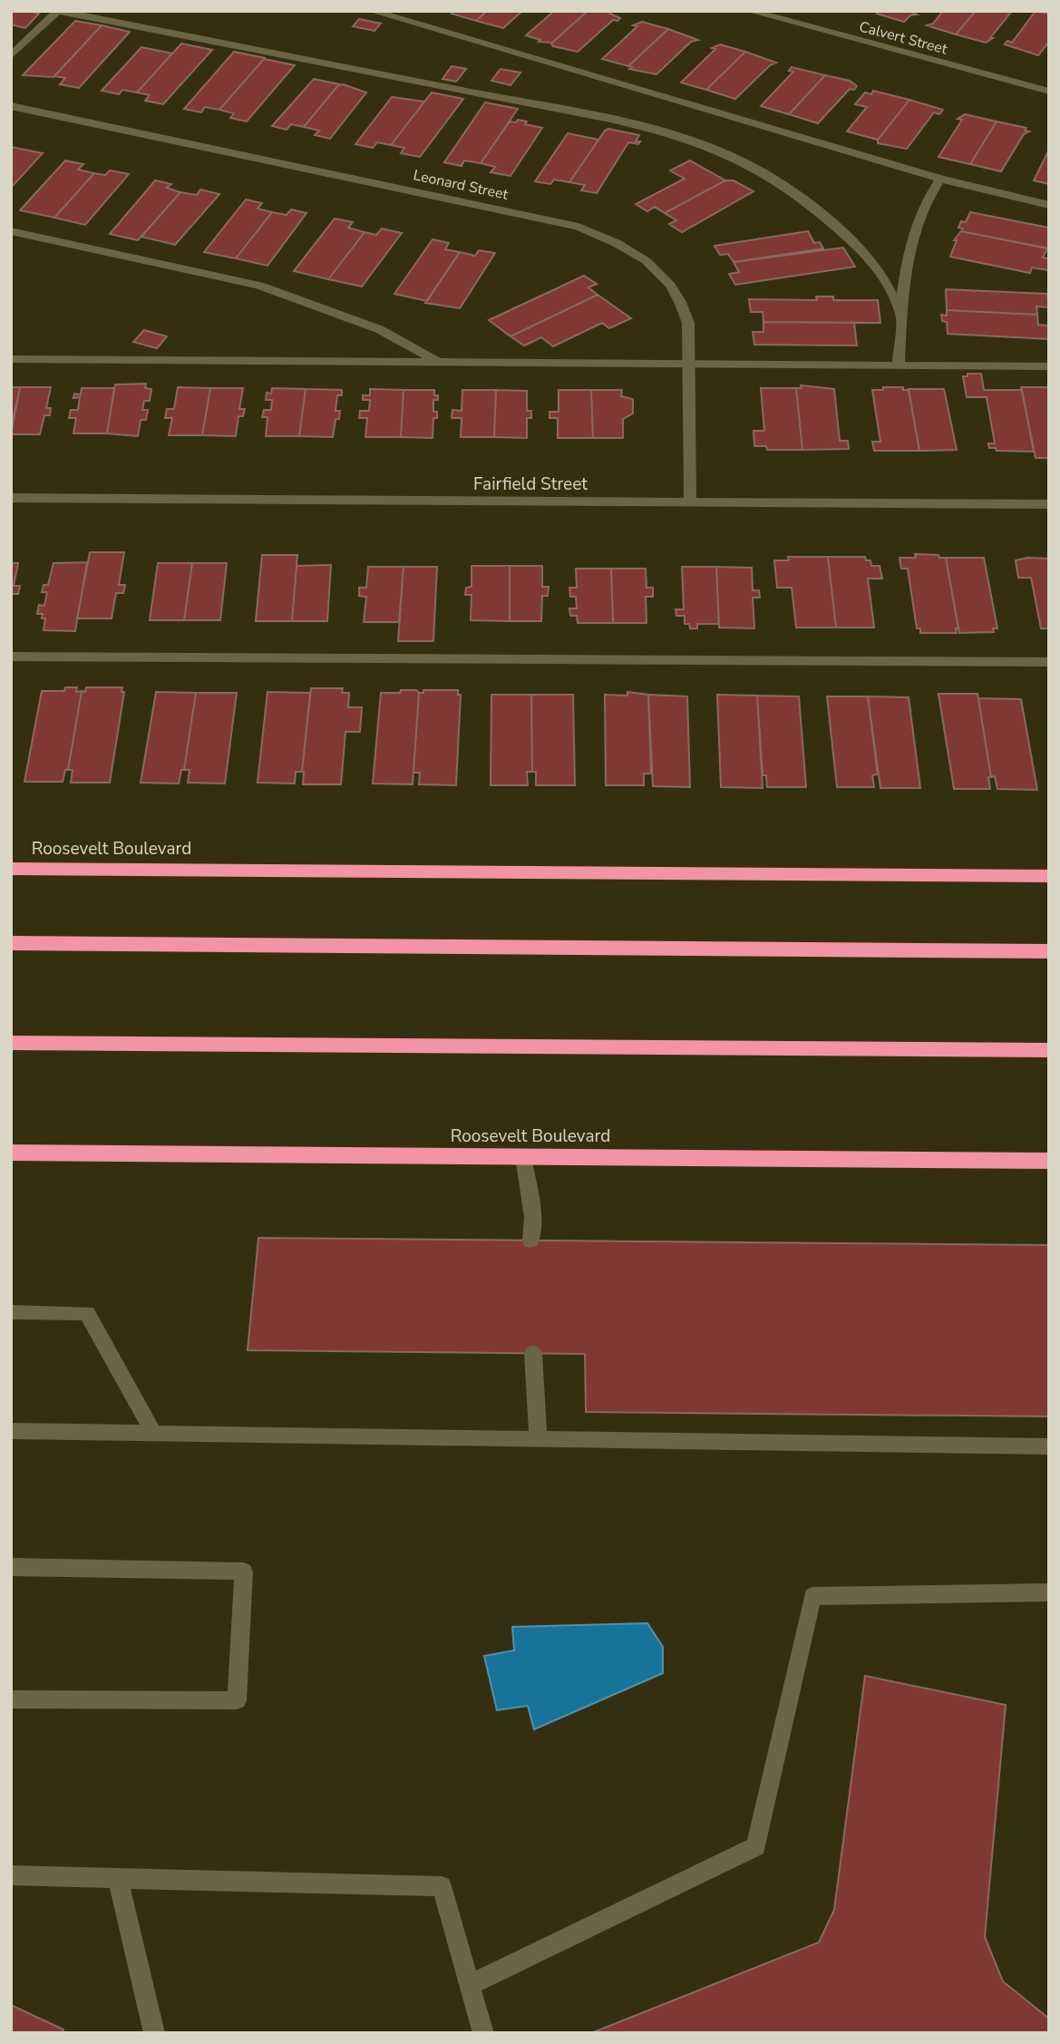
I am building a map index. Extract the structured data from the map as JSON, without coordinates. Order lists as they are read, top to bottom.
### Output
{
  "streets": {
    "highway": ["Roosevelt Boulevard"],
    "street": ["Calvert Street", "Leonard Street", "Fairfield Street"]
  },
  "crossings": [
    ["Leonard Street", "Fairfield Street"]
  ]
}
